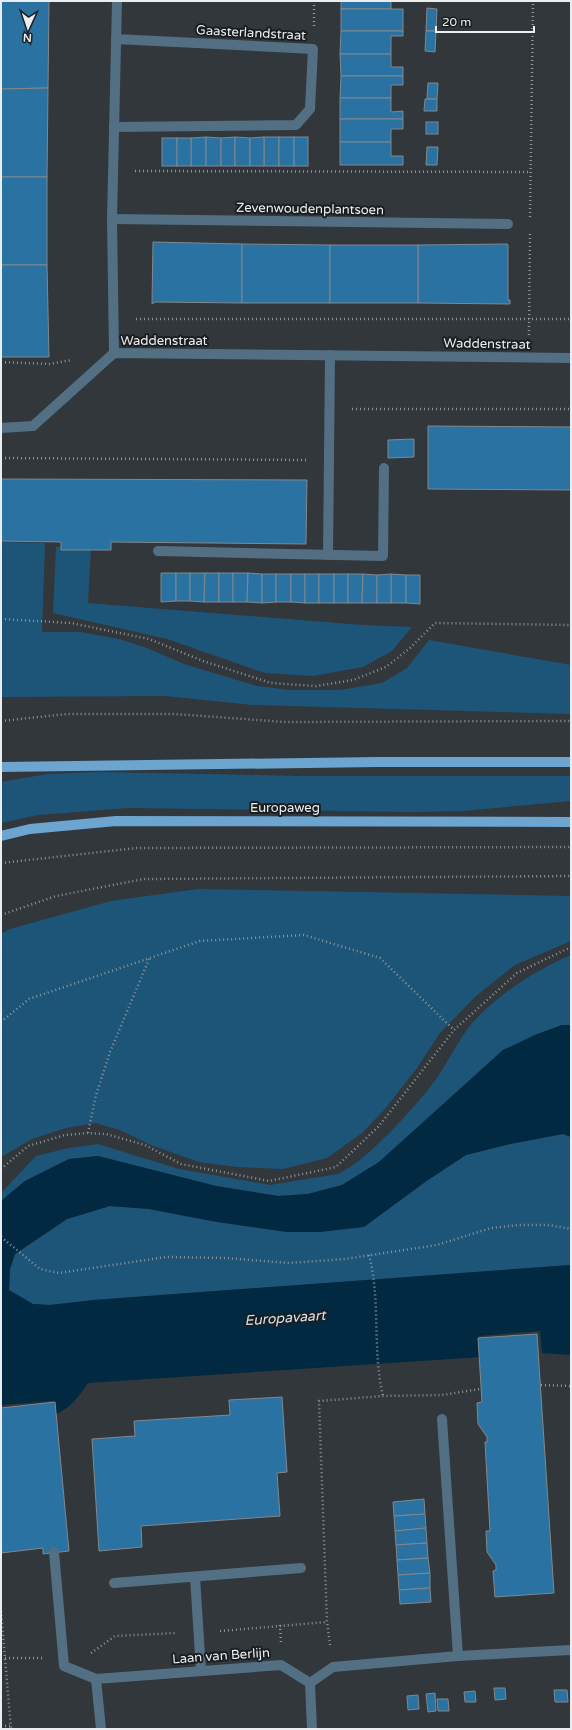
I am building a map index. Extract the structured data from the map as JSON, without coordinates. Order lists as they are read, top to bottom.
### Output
{
  "streets": {
    "main road": ["Europaweg"],
    "street": [
      "Gaasterlandstraat",
      "Zevenwoudenplantsoen",
      "Waddenstraat",
      "Laan van Berlijn"
    ]
  },
  "water": ["Europavaart"],
  "scale_bar": "20 m",
  "north": "bottom"
}
